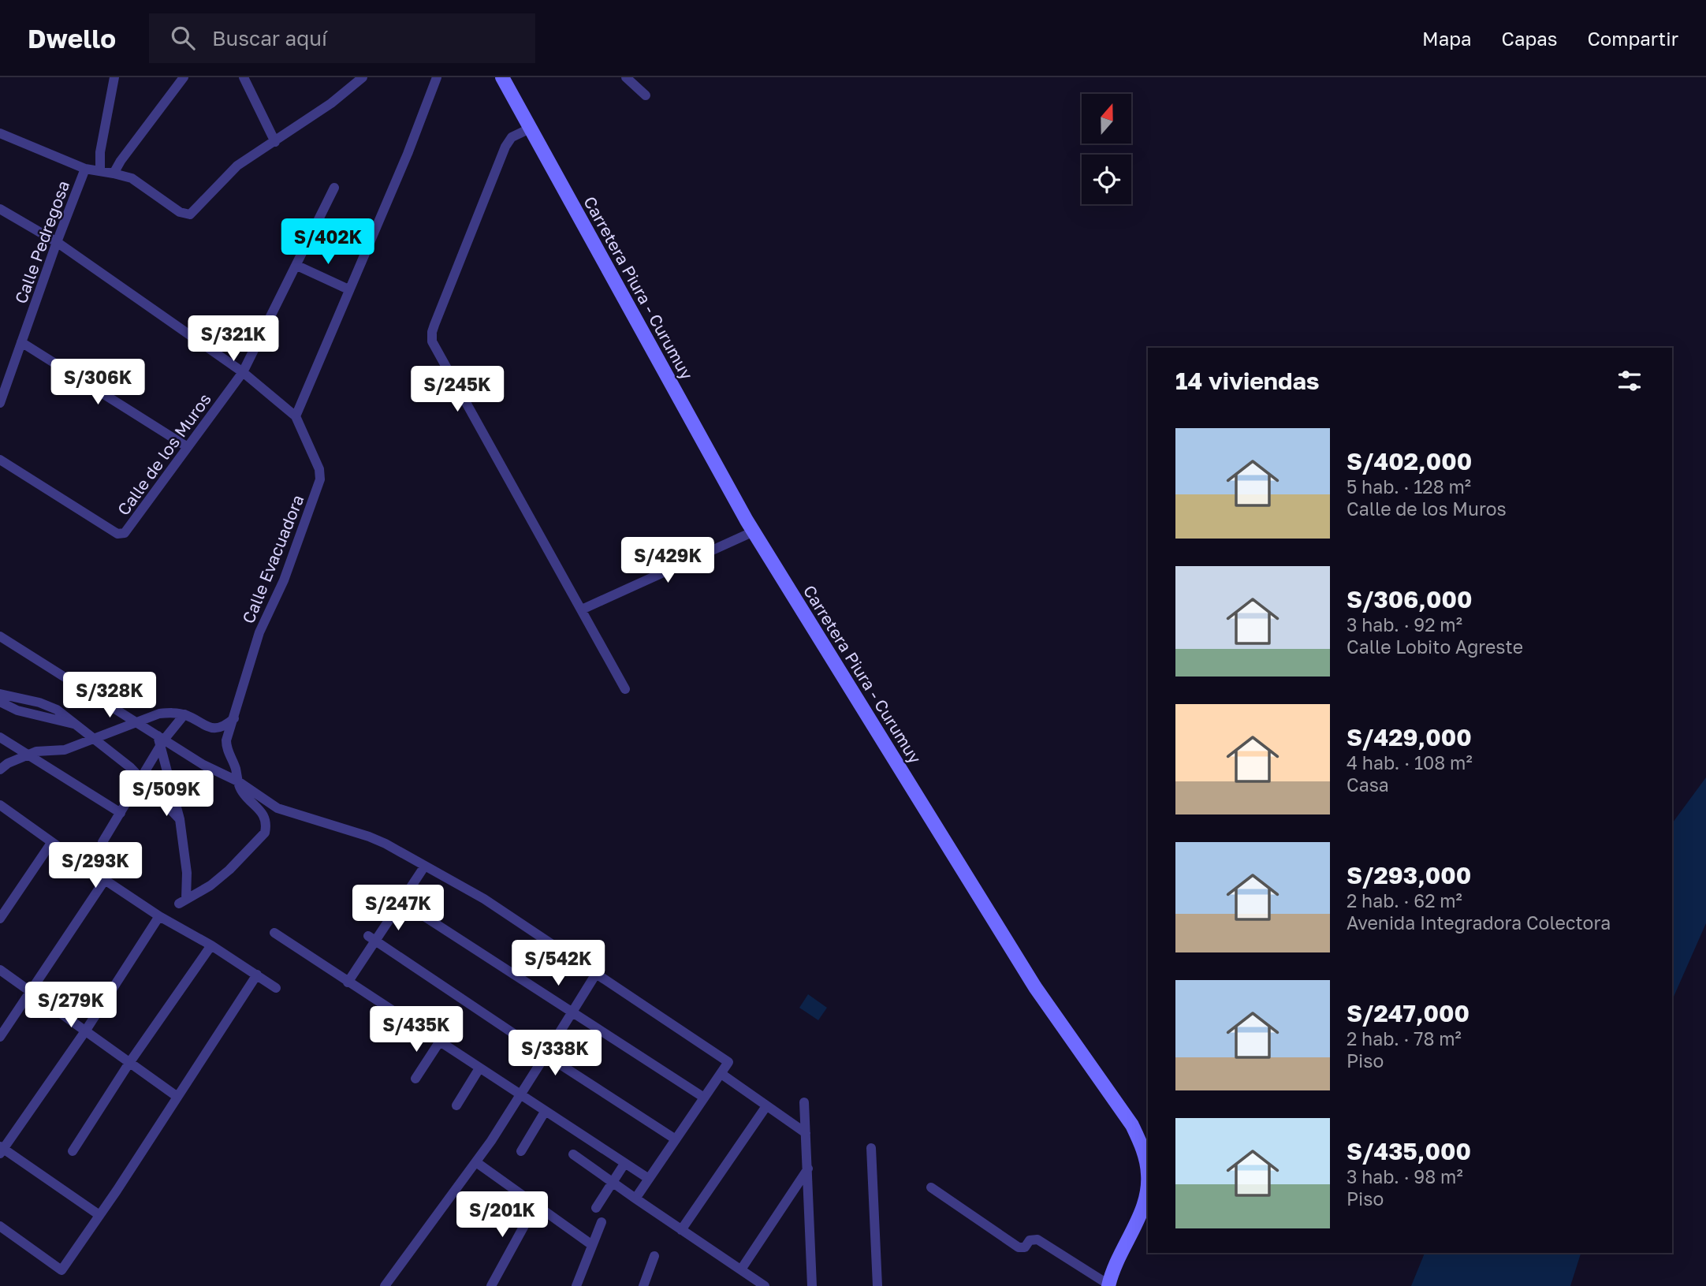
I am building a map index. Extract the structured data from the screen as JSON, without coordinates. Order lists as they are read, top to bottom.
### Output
{
  "streets": {
    "main road": ["Carretera Piura - Curumuy"],
    "street": ["Calle Pedregosa", "Calle de los Muros", "Calle Evacuadora"]
  },
  "north": "top",
  "page": {
    "header": "Dwello",
    "search": "Buscar aquí",
    "nav": ["Mapa", "Capas", "Compartir"],
    "price": [
      "S/402K",
      "S/321K",
      "S/306K",
      "S/245K",
      "S/429K",
      "S/328K",
      "S/509K",
      "S/293K",
      "S/247K",
      "S/542K",
      "S/279K",
      "S/435K",
      "S/338K",
      "S/201K"
    ],
    "heading": "14 viviendas",
    "list": [
      {
        "name": "S/402,000",
        "note": "5 hab. · 128 m² · Calle de los Muros"
      },
      {
        "name": "S/306,000",
        "note": "3 hab. · 92 m² · Calle Lobito Agreste"
      },
      {
        "name": "S/429,000",
        "note": "4 hab. · 108 m² · Casa"
      },
      {
        "name": "S/293,000",
        "note": "2 hab. · 62 m² · Avenida Integradora Colectora"
      },
      {
        "name": "S/247,000",
        "note": "2 hab. · 78 m² · Piso"
      },
      {
        "name": "S/435,000",
        "note": "3 hab. · 98 m² · Piso"
      }
    ]
  }
}
